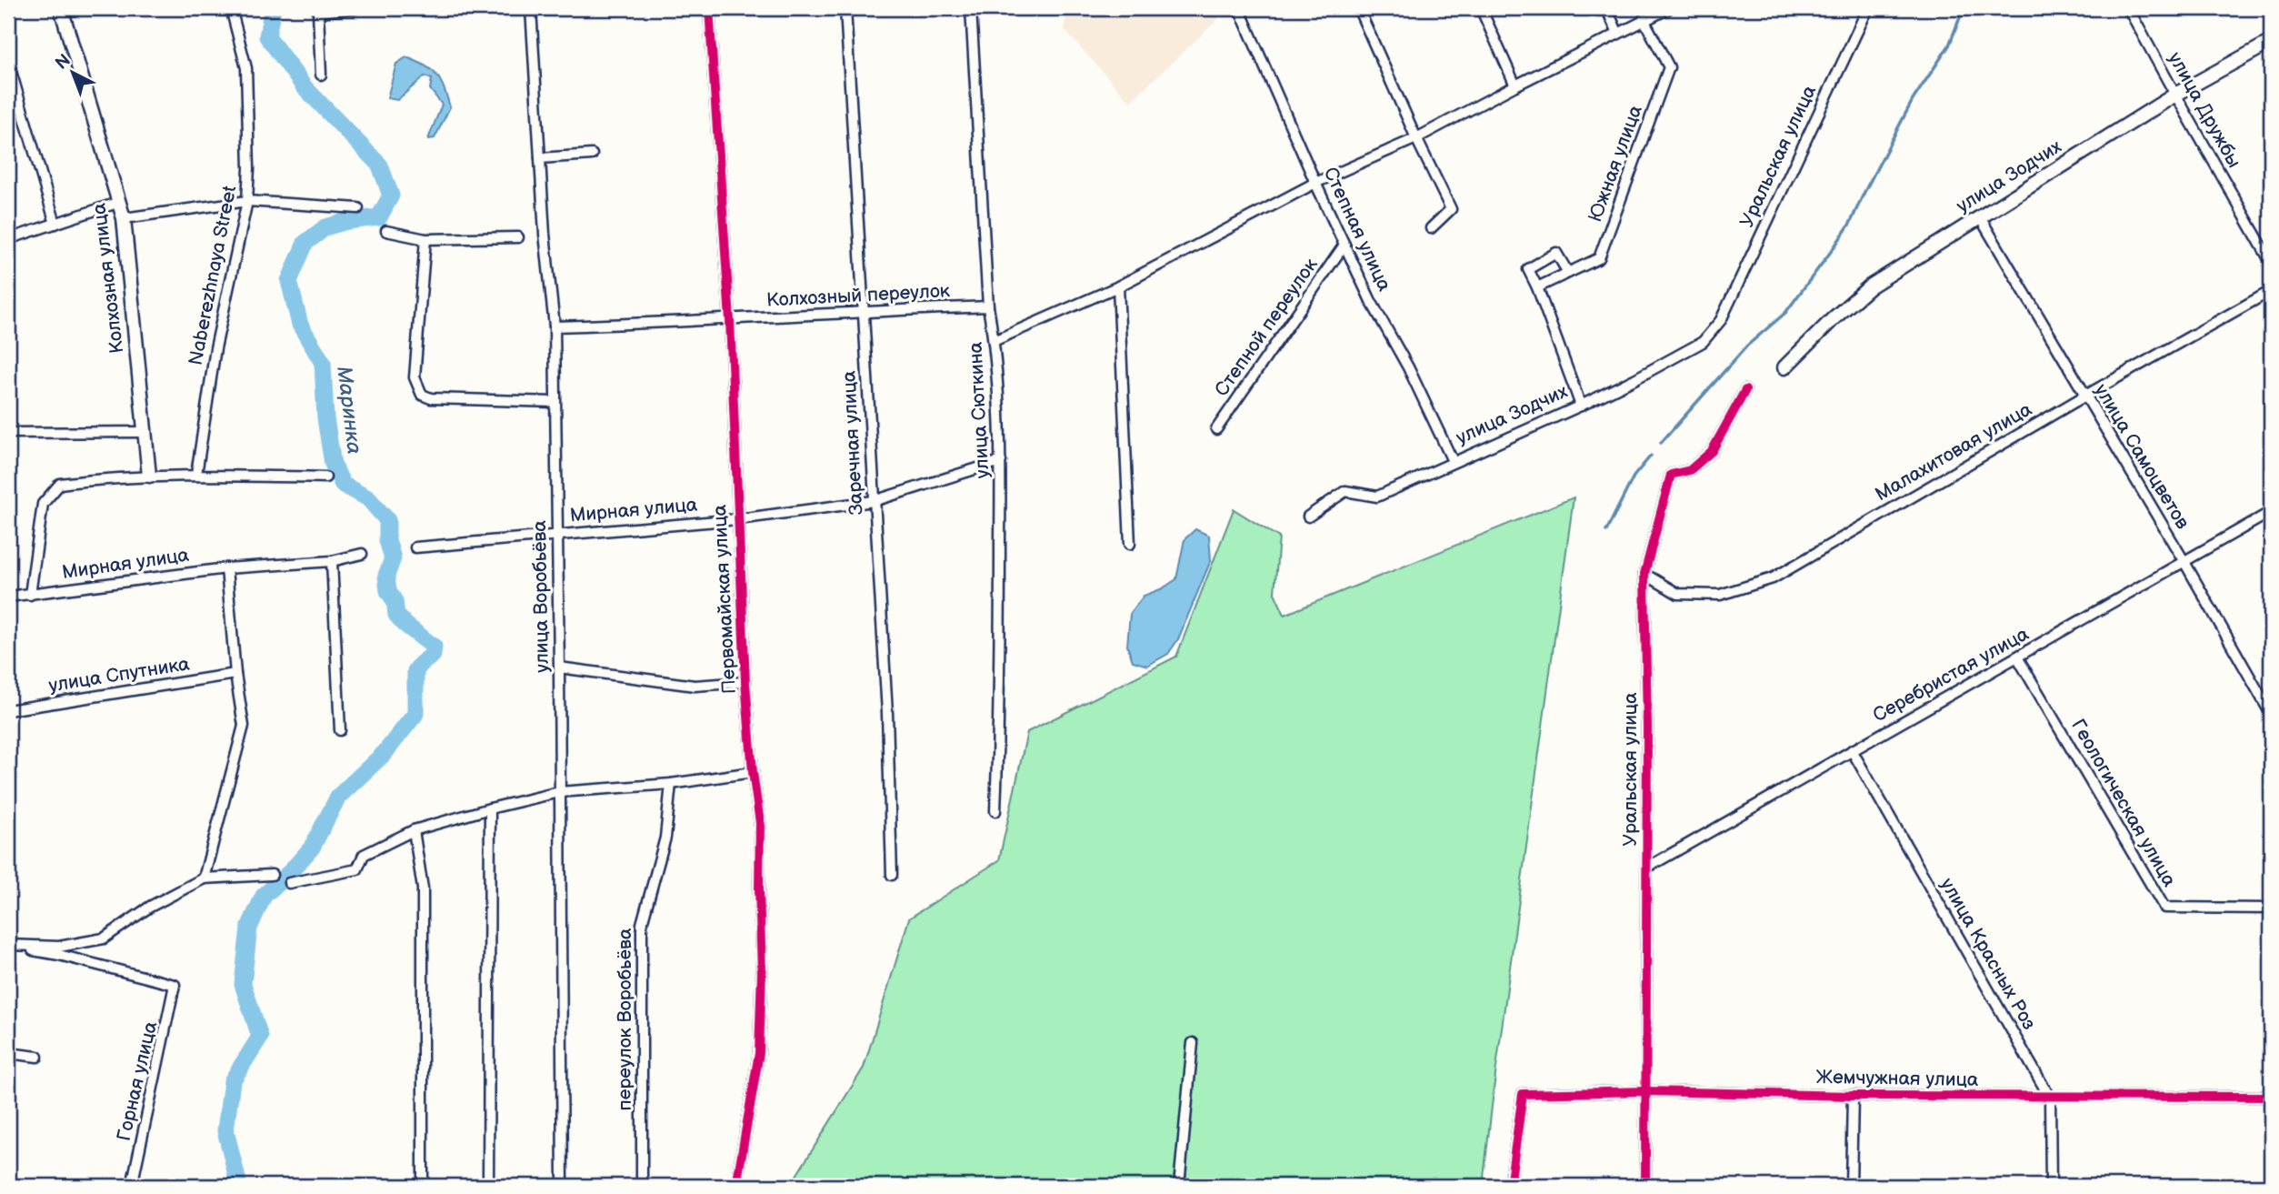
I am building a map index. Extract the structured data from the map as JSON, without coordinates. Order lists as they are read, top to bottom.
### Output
{
  "streets": {
    "street": [
      "улица Дружбы",
      "Уральская улица",
      "Южная улица",
      "улица Зодчих",
      "Степная улица",
      "Naberezhnaya Street",
      "Колхозная улица",
      "Колхозный переулок",
      "Степной переулок",
      "улица Сюткина",
      "Заречная улица",
      "Малахитовая улица",
      "улица Самоцветов",
      "Мирная улица",
      "улица Воробьёва",
      "Первомайская улица",
      "улица Спутника",
      "Серебристая улица",
      "Геологическая улица",
      "улица Красных Роз",
      "переулок Воробьёва",
      "Жемчужная улица",
      "Горная улица"
    ]
  },
  "crossings": [
    ["улица Дружбы", "улица Зодчих"],
    ["Уральская улица", "улица Зодчих"],
    ["Уральская улица", "Малахитовая улица"],
    ["Уральская улица", "Серебристая улица"],
    ["Уральская улица", "Жемчужная улица"],
    ["улица Зодчих", "Степная улица"],
    ["улица Зодчих", "улица Самоцветов"],
    ["Степная улица", "Степной переулок"],
    ["Колхозный переулок", "улица Сюткина"],
    ["Колхозный переулок", "Заречная улица"],
    ["Колхозный переулок", "улица Воробьёва"],
    ["Колхозный переулок", "Первомайская улица"],
    ["улица Сюткина", "Мирная улица"],
    ["Заречная улица", "Мирная улица"],
    ["Малахитовая улица", "улица Самоцветов"],
    ["улица Самоцветов", "Серебристая улица"],
    ["Мирная улица", "улица Воробьёва"],
    ["Мирная улица", "Первомайская улица"],
    ["Серебристая улица", "Геологическая улица"],
    ["Серебристая улица", "улица Красных Роз"],
    ["улица Красных Роз", "Жемчужная улица"]
  ],
  "water": ["Маринка"],
  "north": "top left"
}
